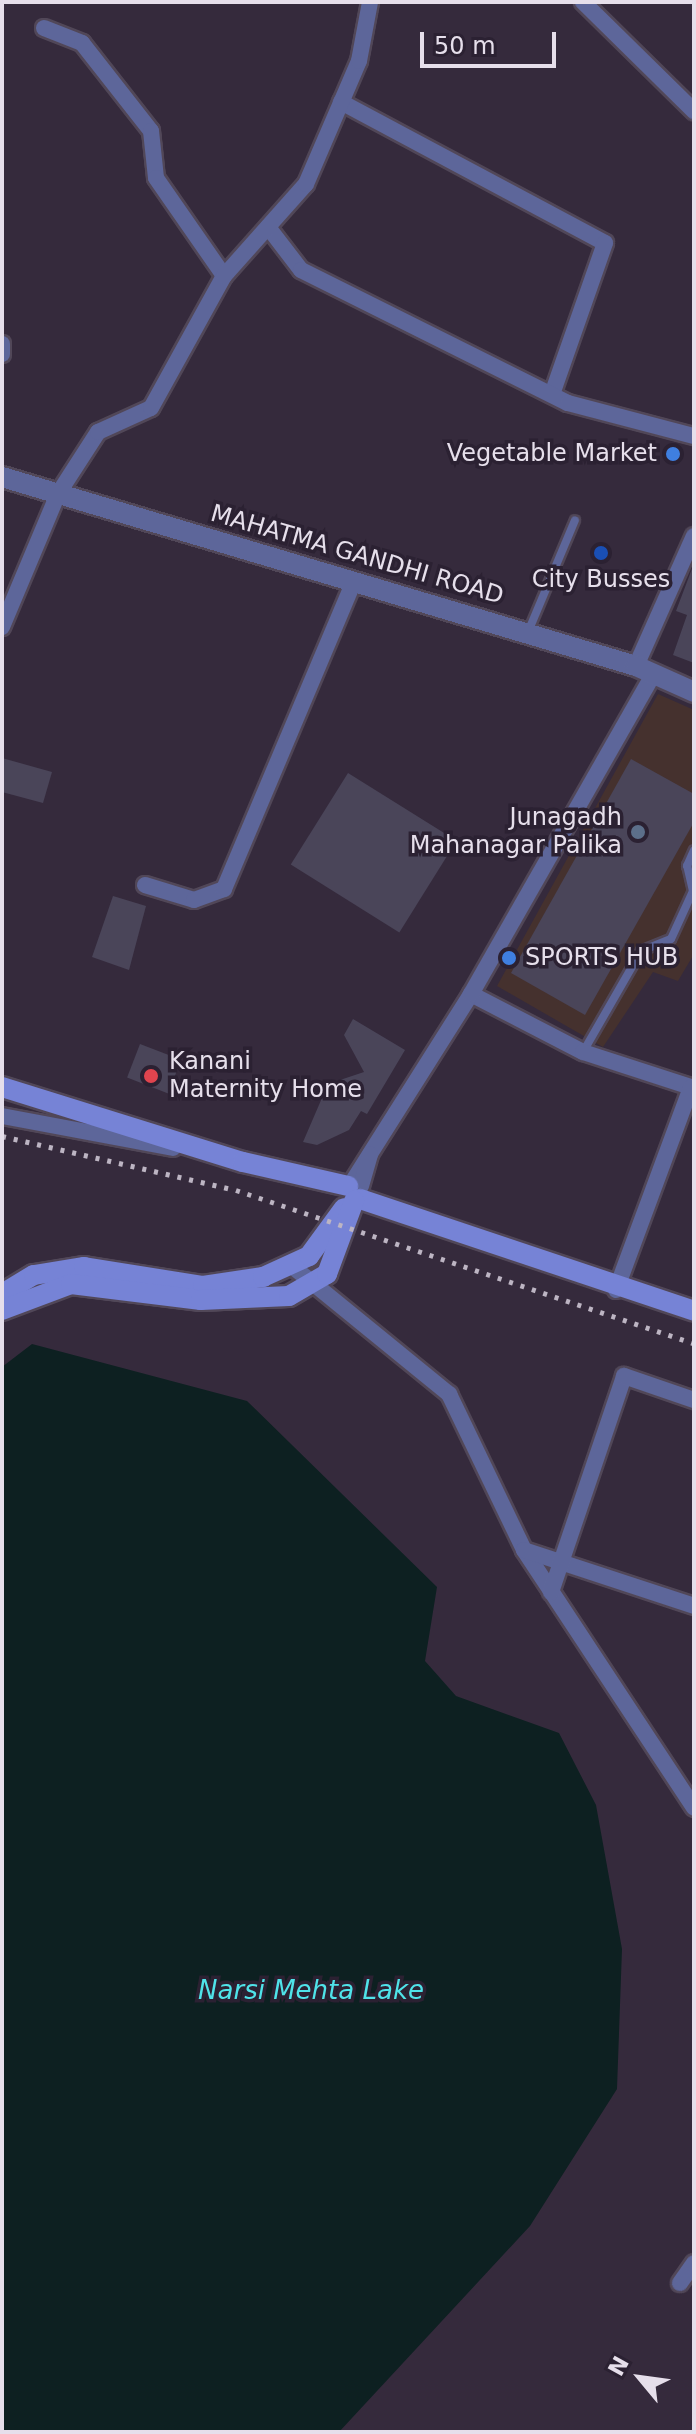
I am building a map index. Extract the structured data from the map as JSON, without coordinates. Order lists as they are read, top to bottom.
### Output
{
  "streets": {
    "street": ["MAHATMA GANDHI ROAD"]
  },
  "water": ["Narsi Mehta Lake"],
  "places": [
    "Vegetable Market",
    "City Busses",
    "Junagadh Mahanagar Palika",
    "SPORTS HUB",
    "Kanani Maternity Home"
  ],
  "scale_bar": "50 m",
  "north": "top left"
}
